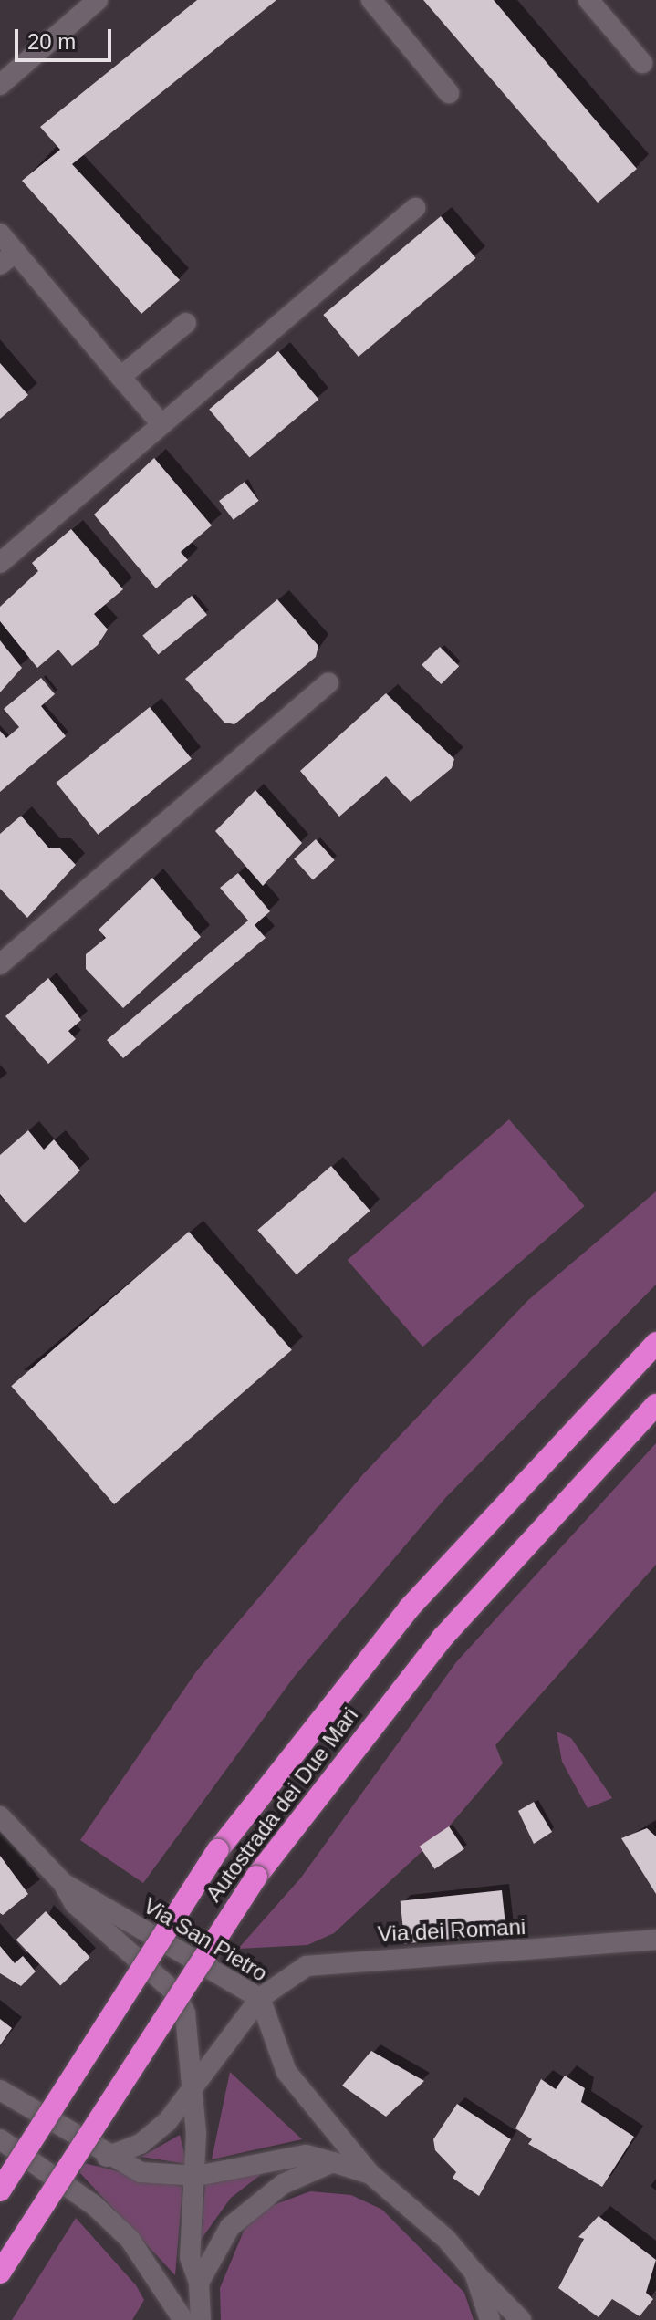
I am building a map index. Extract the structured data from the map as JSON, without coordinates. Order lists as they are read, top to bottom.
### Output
{
  "streets": {
    "highway": ["Autostrada dei Due Mari"],
    "street": ["Via dei Romani", "Via San Pietro"]
  },
  "crossings": [
    ["Via dei Romani", "Via San Pietro"]
  ],
  "scale_bar": "20 m"
}
